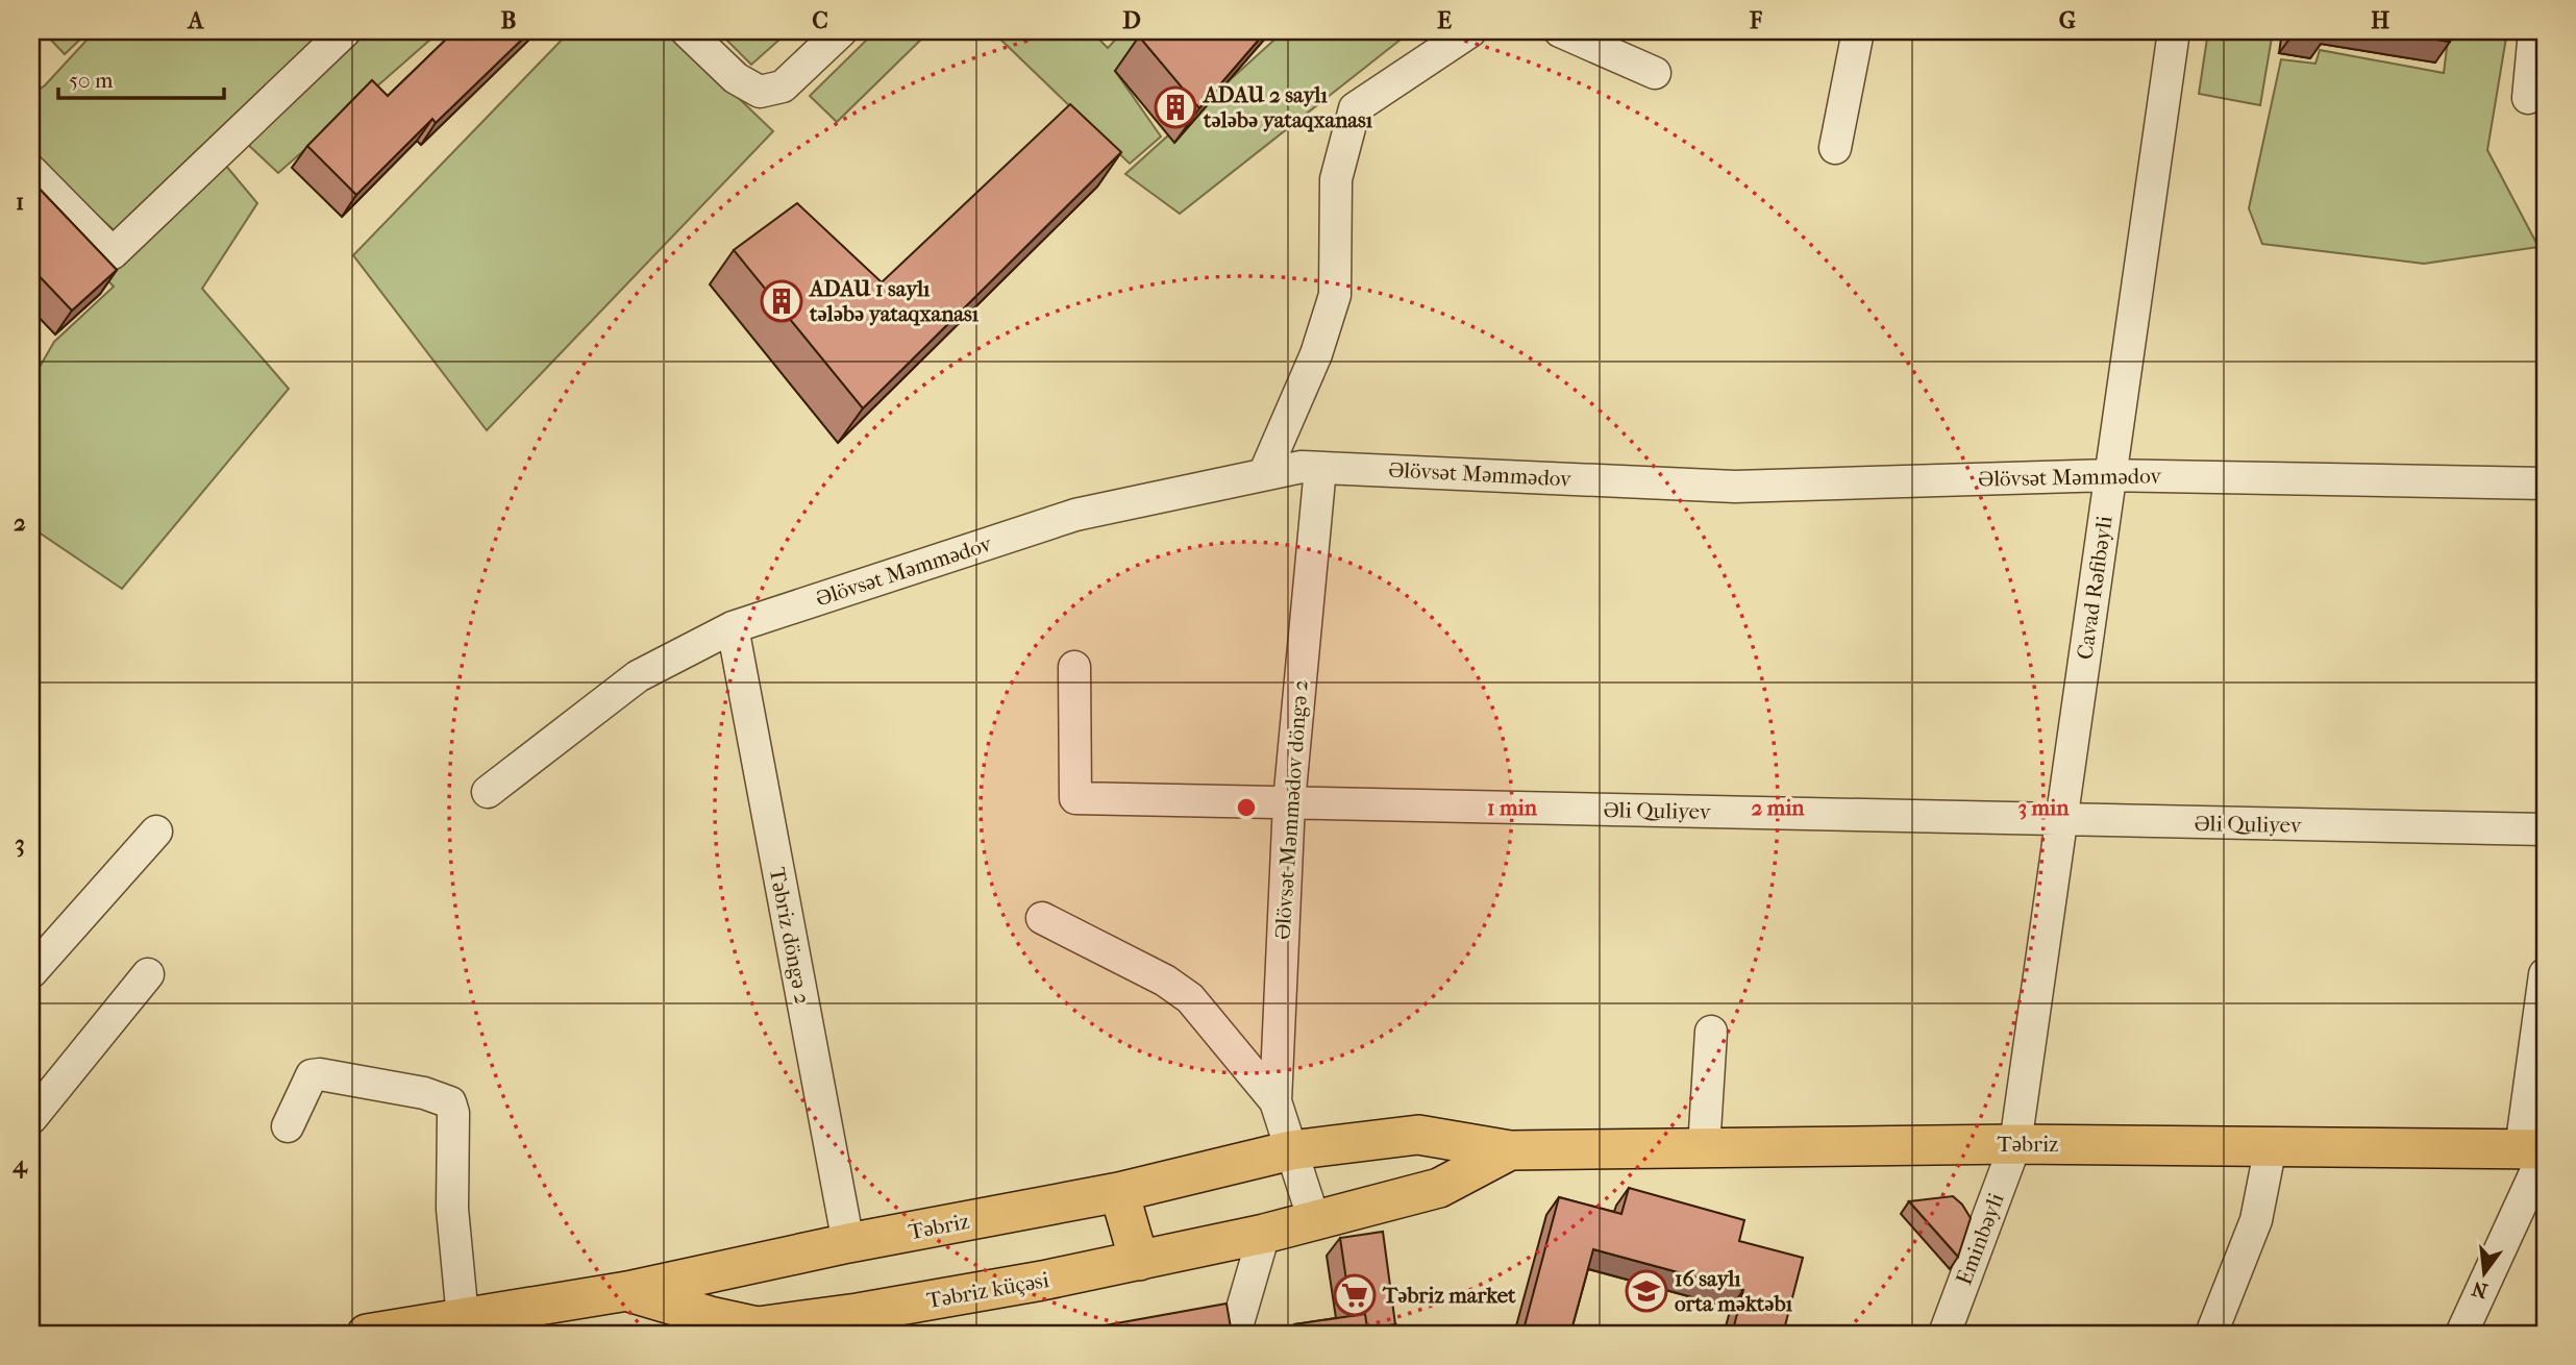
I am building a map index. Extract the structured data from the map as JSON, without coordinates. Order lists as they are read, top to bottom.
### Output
{
  "streets": {
    "main road": ["Təbriz", "Təbriz küçəsi"],
    "street": [
      "Əlövsət Məmmədov",
      "Cavad Rəfibəyli",
      "Əlövsət Məmmədov döngə 2",
      "Əli Quliyev",
      "Təbriz döngə 2",
      "Eminbəyli"
    ]
  },
  "crossings": [
    ["Əlövsət Məmmədov", "Cavad Rəfibəyli"],
    ["Əlövsət Məmmədov", "Əlövsət Məmmədov döngə 2"],
    ["Əlövsət Məmmədov", "Təbriz döngə 2"],
    ["Cavad Rəfibəyli", "Əli Quliyev"],
    ["Cavad Rəfibəyli", "Təbriz"],
    ["Cavad Rəfibəyli", "Eminbəyli"],
    ["Əlövsət Məmmədov döngə 2", "Əli Quliyev"],
    ["Əlövsət Məmmədov döngə 2", "Təbriz"],
    ["Təbriz döngə 2", "Təbriz"],
    ["Təbriz", "Eminbəyli"],
    ["Təbriz", "Təbriz küçəsi"]
  ],
  "places": {
    "building": ["ADAU 2 saylı tələbə yataqxanası", "ADAU 1 saylı tələbə yataqxanası"],
    "school or university": ["16 saylı orta məktəbı"],
    "supermarket": ["Təbriz market"]
  },
  "scale_bar": "50 m",
  "north": "bottom",
  "grid": {
    "columns": [
      "A",
      "B",
      "C",
      "D",
      "E",
      "F",
      "G",
      "H"
    ],
    "rows": [
      "1",
      "2",
      "3",
      "4"
    ]
  },
  "rings": ["1 min", "2 min", "3 min"]
}
